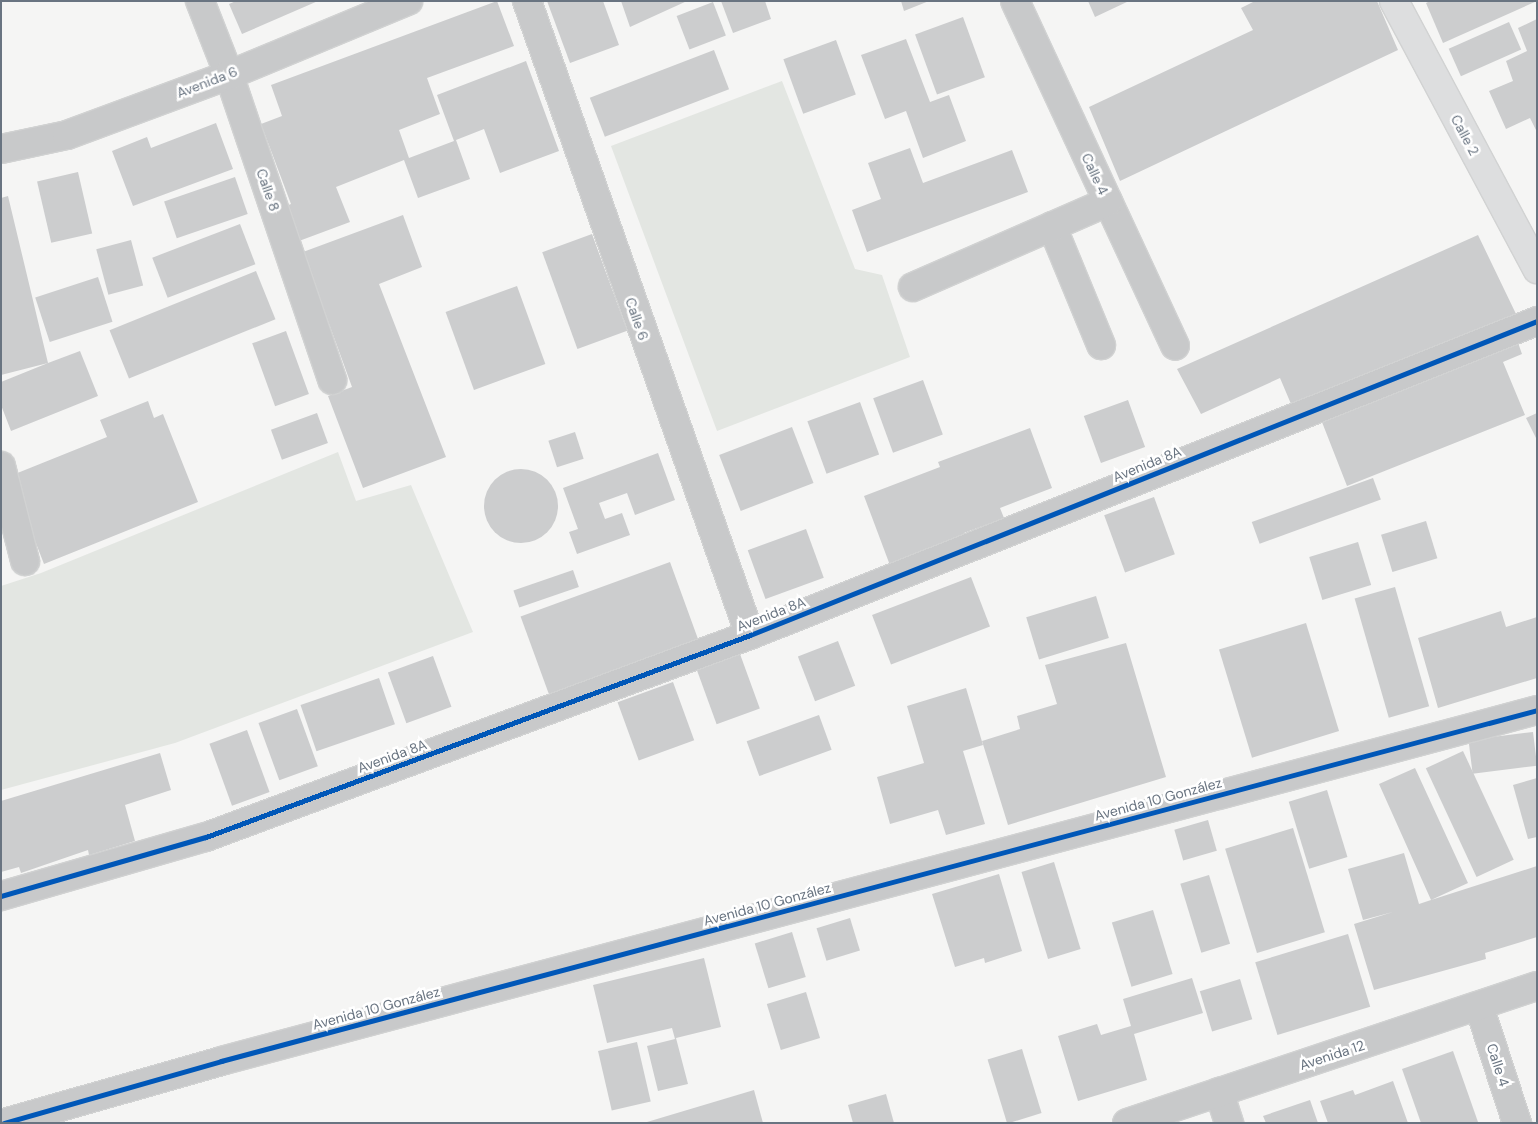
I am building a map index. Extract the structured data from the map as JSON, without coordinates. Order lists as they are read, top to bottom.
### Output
{
  "streets": {
    "main road": ["Calle 2"],
    "street": [
      "Avenida 6",
      "Calle 4",
      "Calle 8",
      "Calle 6",
      "Avenida 8A",
      "Avenida 10 González",
      "Avenida 12"
    ]
  },
  "crossings": [
    ["Avenida 6", "Calle 8"],
    ["Calle 4", "Avenida 12"],
    ["Calle 6", "Avenida 8A"]
  ]
}
